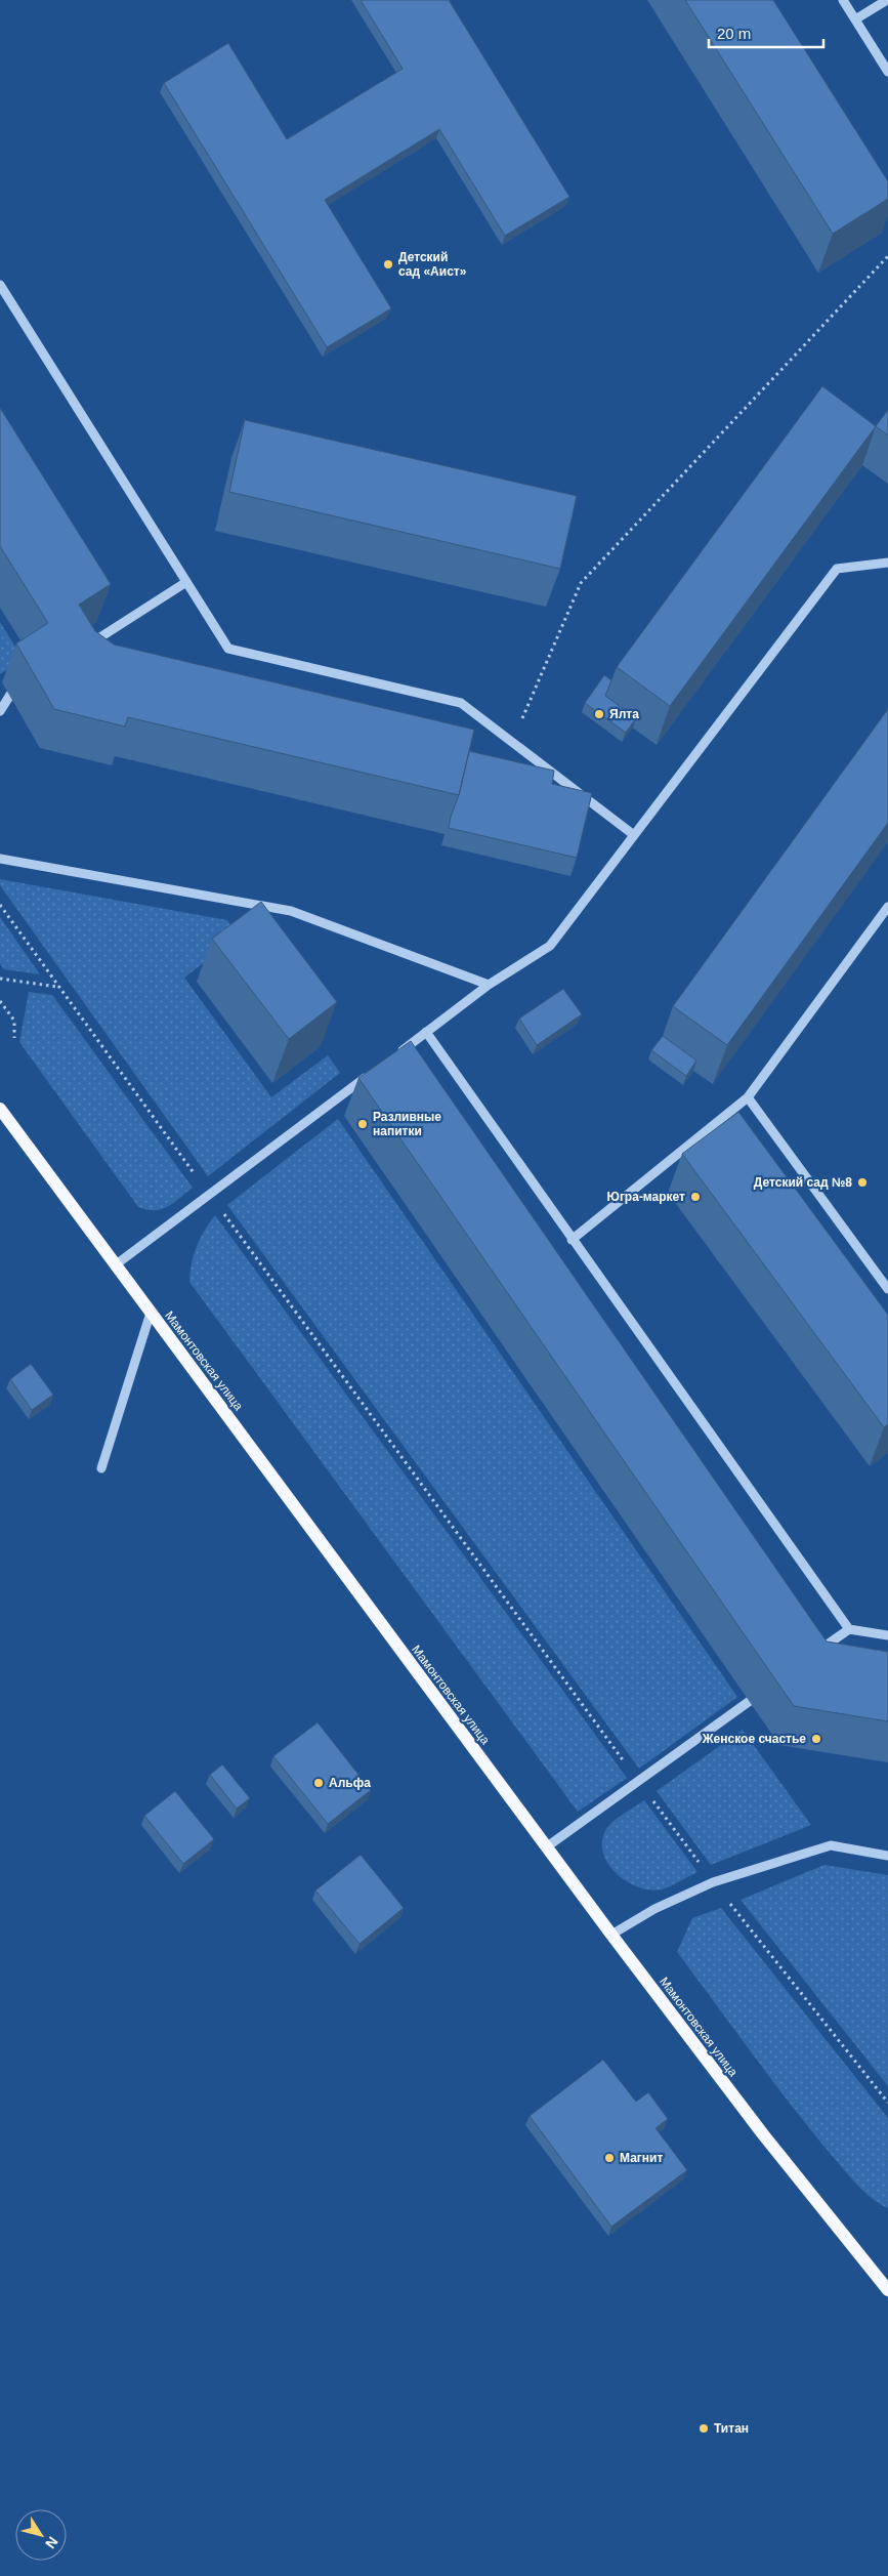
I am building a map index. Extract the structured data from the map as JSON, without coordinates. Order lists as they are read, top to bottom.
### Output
{
  "streets": {
    "main road": ["Мамонтовская улица"]
  },
  "places": [
    "Детский сад «Аист»",
    "Ялта",
    "Разливные напитки",
    "Детский сад №8",
    "Югра-маркет",
    "Женское счастье",
    "Альфа",
    "Магнит",
    "Титан"
  ],
  "scale_bar": "20 m",
  "north": "bottom right"
}
